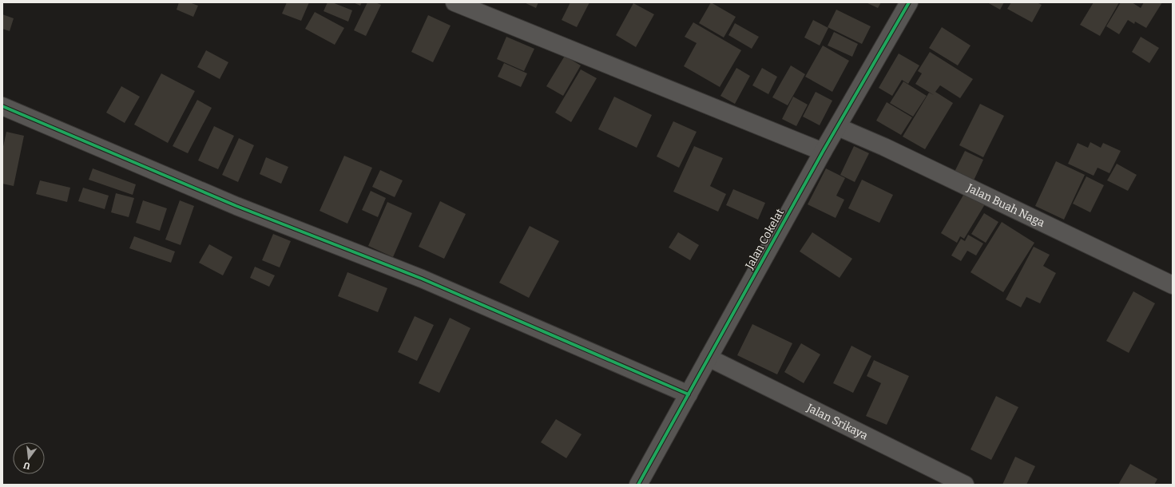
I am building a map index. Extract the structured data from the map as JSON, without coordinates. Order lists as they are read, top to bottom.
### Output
{
  "streets": {
    "street": ["Jalan Buah Naga", "Jalan Cokelat", "Jalan Srikaya"]
  },
  "crossings": [
    ["Jalan Buah Naga", "Jalan Cokelat"],
    ["Jalan Cokelat", "Jalan Srikaya"]
  ],
  "north": "bottom"
}
